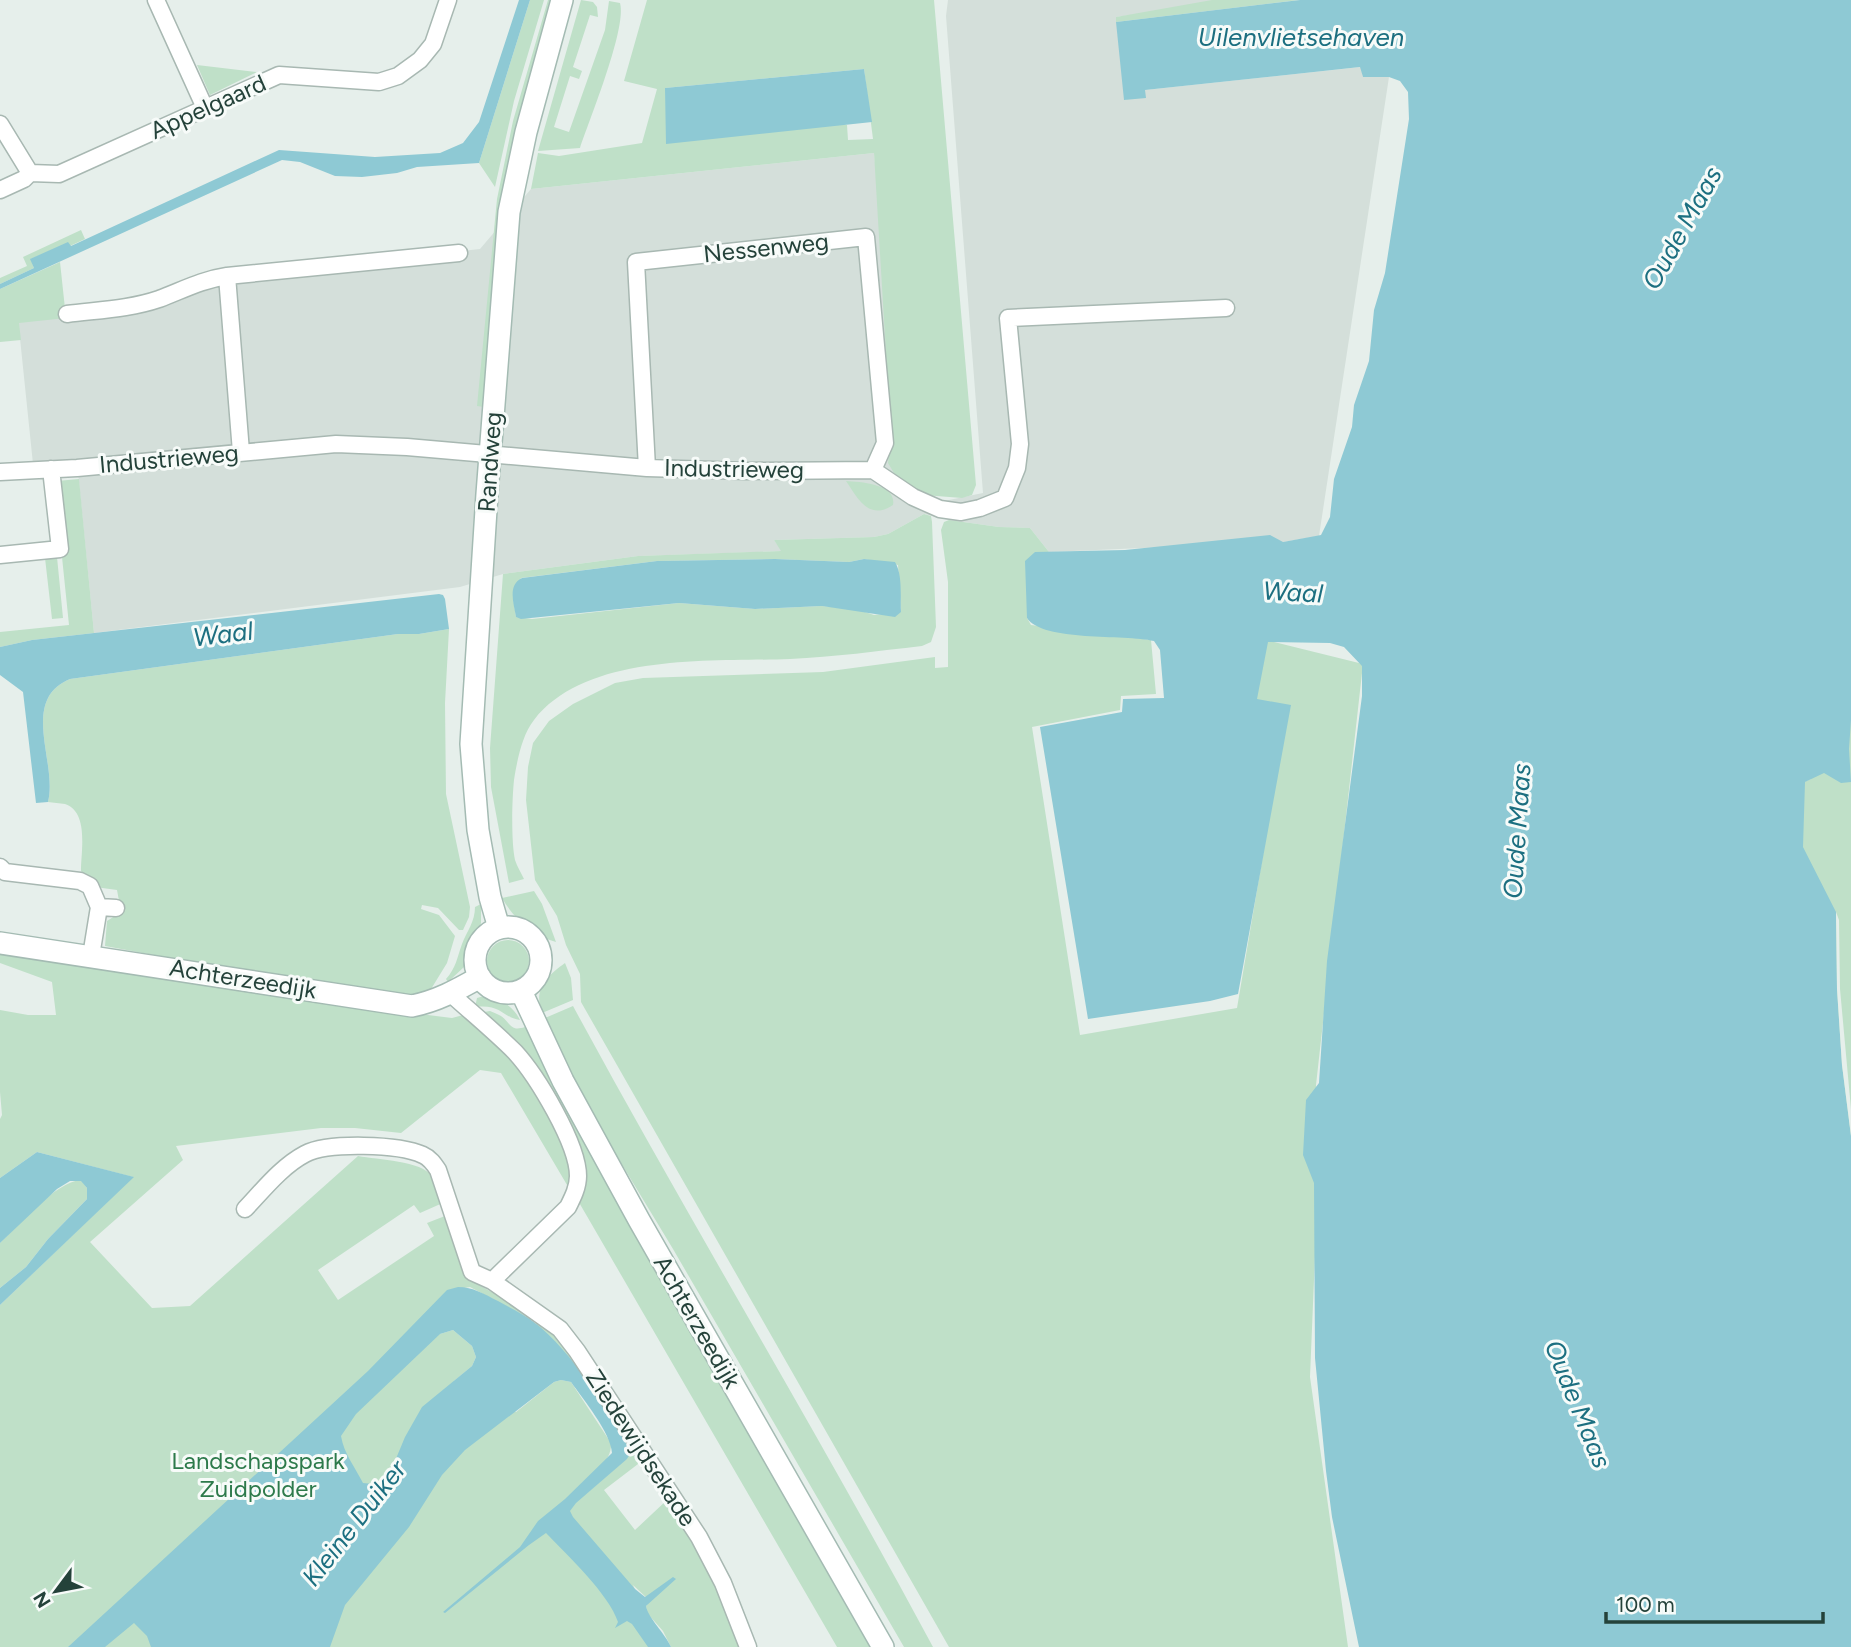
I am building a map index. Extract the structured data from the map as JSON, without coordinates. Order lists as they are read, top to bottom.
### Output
{
  "streets": {
    "main road": ["Randweg", "Achterzeedijk"],
    "street": [
      "Appelgaard",
      "Nessenweg",
      "Industrieweg",
      "Ziedewijdsekade"
    ]
  },
  "crossings": [
    ["Nessenweg", "Industrieweg"],
    ["Industrieweg", "Randweg"],
    ["Randweg", "Achterzeedijk"]
  ],
  "water": [
    "Uilenvlietsehaven",
    "Oude Maas",
    "Waal",
    "Kleine Duiker"
  ],
  "parks": ["Landschapspark Zuidpolder"],
  "scale_bar": "100 m",
  "north": "bottom left"
}
